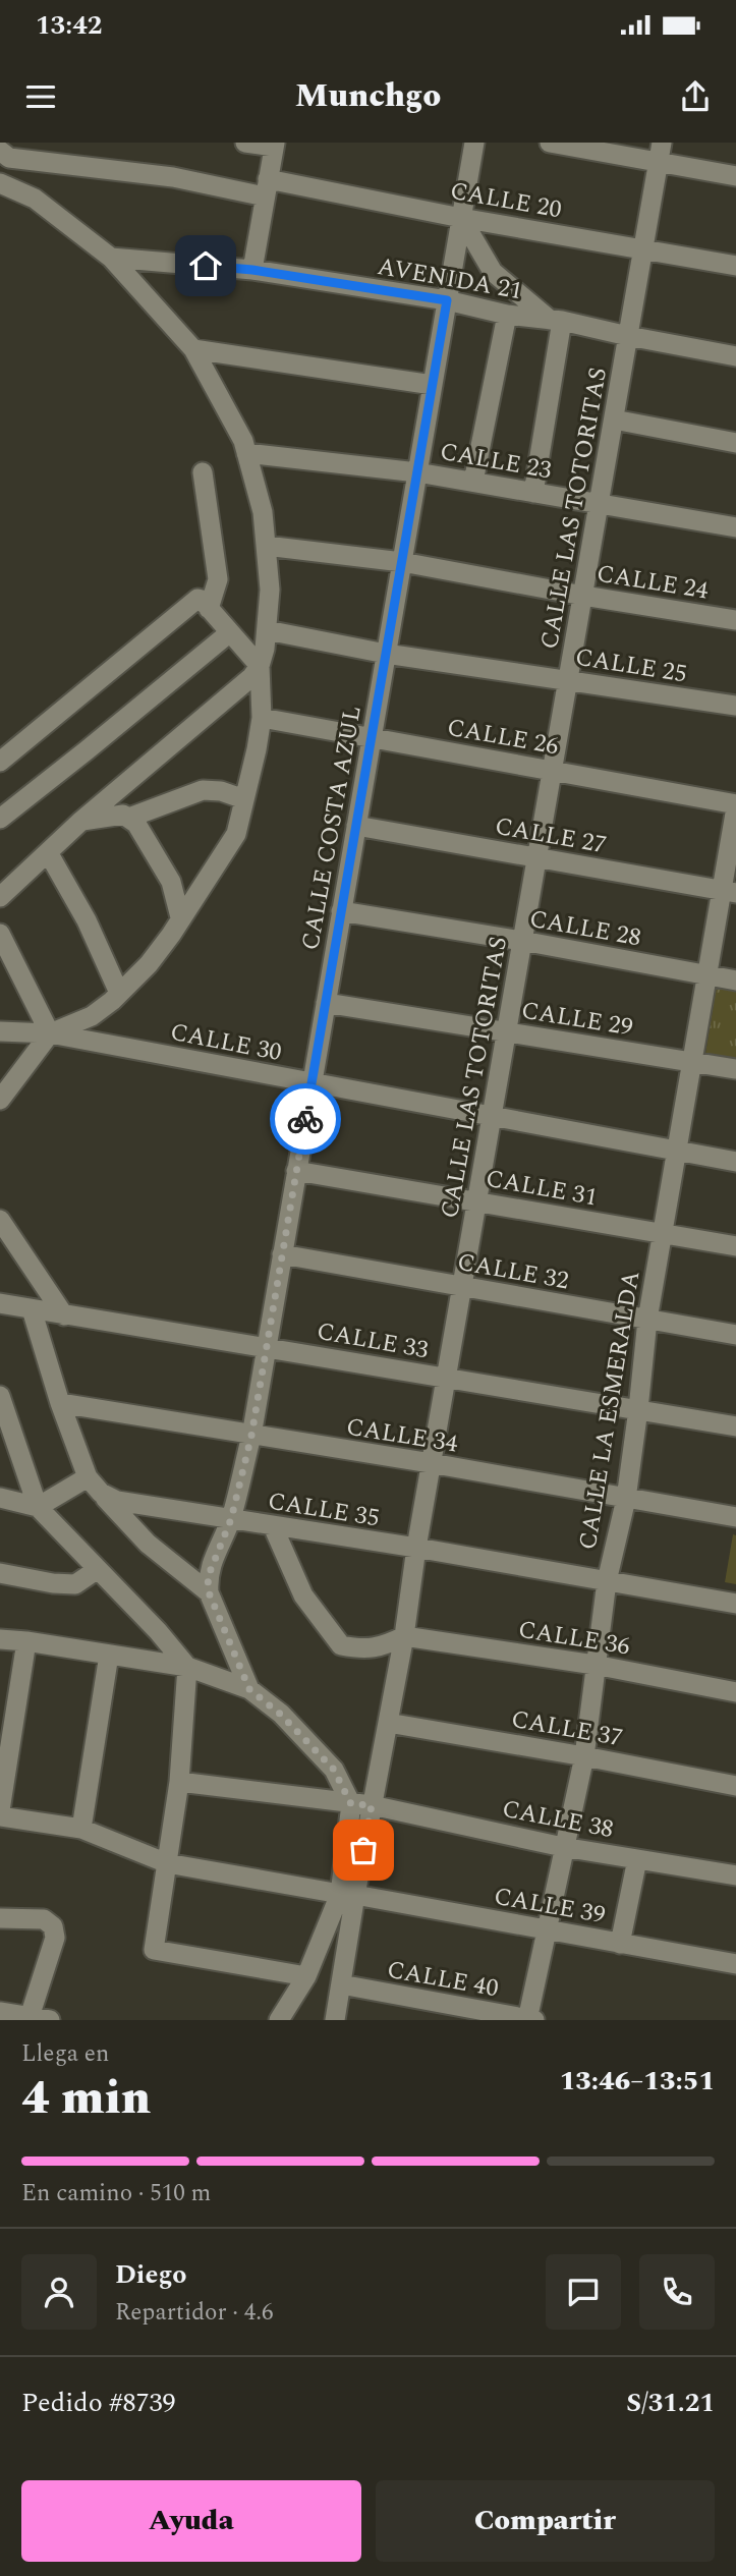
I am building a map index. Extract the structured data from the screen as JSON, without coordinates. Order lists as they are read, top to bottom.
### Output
{
  "streets": {
    "street": [
      "CALLE 20",
      "AVENIDA 21",
      "CALLE 23",
      "CALLE LAS TOTORITAS",
      "CALLE 24",
      "CALLE 25",
      "CALLE 26",
      "CALLE COSTA AZUL",
      "CALLE 27",
      "CALLE 28",
      "CALLE 29",
      "CALLE 30",
      "CALLE 31",
      "CALLE 32",
      "CALLE 33",
      "CALLE LA ESMERALDA",
      "CALLE 34",
      "CALLE 35",
      "CALLE 36",
      "CALLE 37",
      "CALLE 38",
      "CALLE 39",
      "CALLE 40"
    ]
  },
  "crossings": [
    ["CALLE 20", "CALLE LAS TOTORITAS"],
    ["CALLE 20", "CALLE COSTA AZUL"],
    ["AVENIDA 21", "CALLE LAS TOTORITAS"],
    ["AVENIDA 21", "CALLE COSTA AZUL"],
    ["CALLE 23", "CALLE LAS TOTORITAS"],
    ["CALLE 23", "CALLE COSTA AZUL"],
    ["CALLE LAS TOTORITAS", "CALLE 24"],
    ["CALLE LAS TOTORITAS", "CALLE 25"],
    ["CALLE LAS TOTORITAS", "CALLE 26"],
    ["CALLE LAS TOTORITAS", "CALLE 27"],
    ["CALLE LAS TOTORITAS", "CALLE 28"],
    ["CALLE LAS TOTORITAS", "CALLE 29"],
    ["CALLE LAS TOTORITAS", "CALLE 30"],
    ["CALLE LAS TOTORITAS", "CALLE 31"],
    ["CALLE LAS TOTORITAS", "CALLE 32"],
    ["CALLE LAS TOTORITAS", "CALLE 33"],
    ["CALLE LAS TOTORITAS", "CALLE 34"],
    ["CALLE LAS TOTORITAS", "CALLE 35"],
    ["CALLE LAS TOTORITAS", "CALLE 36"],
    ["CALLE LAS TOTORITAS", "CALLE 37"],
    ["CALLE LAS TOTORITAS", "CALLE 38"],
    ["CALLE LAS TOTORITAS", "CALLE 39"],
    ["CALLE LAS TOTORITAS", "CALLE 40"],
    ["CALLE 24", "CALLE COSTA AZUL"],
    ["CALLE 25", "CALLE COSTA AZUL"],
    ["CALLE 26", "CALLE COSTA AZUL"],
    ["CALLE 26", "CALLE LA ESMERALDA"],
    ["CALLE COSTA AZUL", "CALLE 27"],
    ["CALLE COSTA AZUL", "CALLE 28"],
    ["CALLE COSTA AZUL", "CALLE 29"],
    ["CALLE COSTA AZUL", "CALLE 30"],
    ["CALLE COSTA AZUL", "CALLE 31"],
    ["CALLE COSTA AZUL", "CALLE 32"],
    ["CALLE COSTA AZUL", "CALLE 33"],
    ["CALLE COSTA AZUL", "CALLE 34"],
    ["CALLE COSTA AZUL", "CALLE 35"],
    ["CALLE 27", "CALLE LA ESMERALDA"],
    ["CALLE 28", "CALLE LA ESMERALDA"],
    ["CALLE 29", "CALLE LA ESMERALDA"],
    ["CALLE 30", "CALLE LA ESMERALDA"],
    ["CALLE 31", "CALLE LA ESMERALDA"],
    ["CALLE 32", "CALLE LA ESMERALDA"],
    ["CALLE 33", "CALLE LA ESMERALDA"],
    ["CALLE LA ESMERALDA", "CALLE 34"],
    ["CALLE LA ESMERALDA", "CALLE 35"],
    ["CALLE LA ESMERALDA", "CALLE 36"],
    ["CALLE LA ESMERALDA", "CALLE 37"],
    ["CALLE LA ESMERALDA", "CALLE 38"],
    ["CALLE LA ESMERALDA", "CALLE 39"],
    ["CALLE LA ESMERALDA", "CALLE 40"]
  ],
  "page": {
    "status": "13:42",
    "header": "Munchgo",
    "heading": ["4 min", "Llega en", "13:46–13:51"],
    "panel": [
      "Diego",
      "Repartidor · 4.6",
      "Pedido #8739",
      "S/31.21"
    ],
    "bar": "En camino · 510 m",
    "buttons": ["Ayuda", "Compartir"]
  }
}
